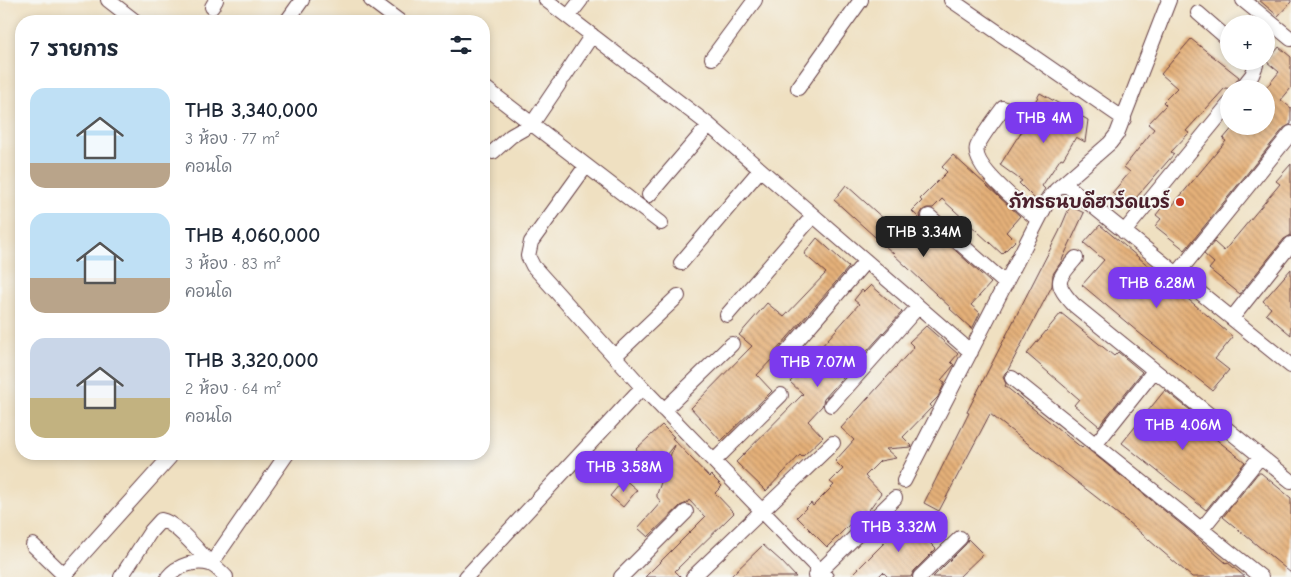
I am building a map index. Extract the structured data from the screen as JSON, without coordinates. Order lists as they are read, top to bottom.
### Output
{
  "places": ["ภัทรธนบดีฮาร์ดแวร์"],
  "page": {
    "map_buttons": ["+", "−"],
    "heading": "7 รายการ",
    "list": [
      {
        "name": "THB 3,340,000",
        "note": "3 ห้อง · 77 m² · คอนโด"
      },
      {
        "name": "THB 4,060,000",
        "note": "3 ห้อง · 83 m² · คอนโด"
      },
      {
        "name": "THB 3,320,000",
        "note": "2 ห้อง · 64 m² · คอนโด"
      }
    ],
    "price": [
      "THB 4M",
      "THB 3.34M",
      "THB 6.28M",
      "THB 7.07M",
      "THB 4.06M",
      "THB 3.58M",
      "THB 3.32M"
    ]
  }
}
